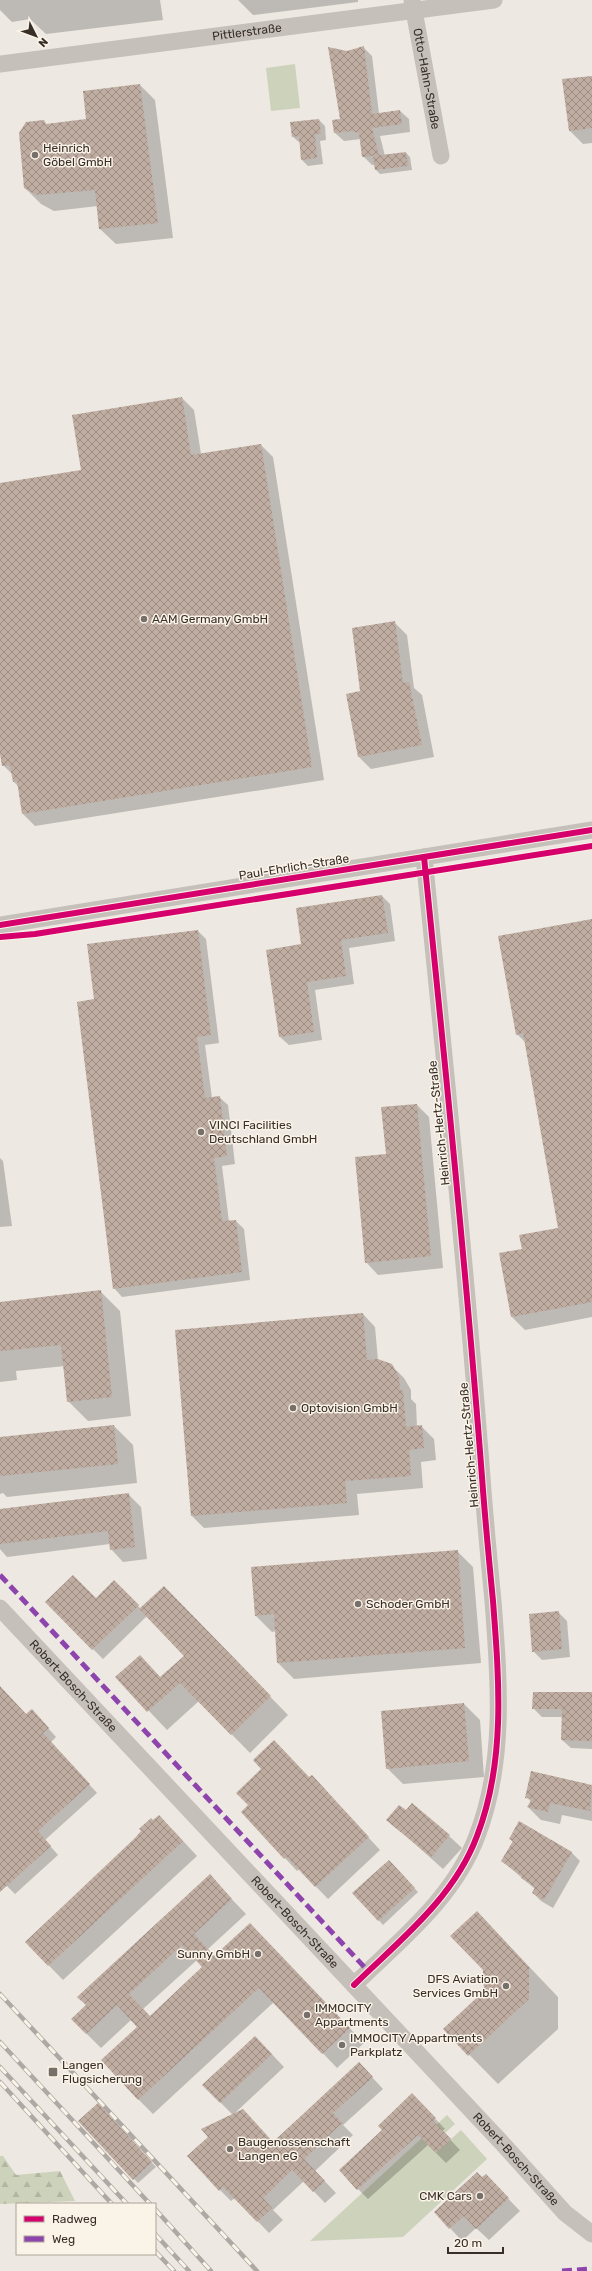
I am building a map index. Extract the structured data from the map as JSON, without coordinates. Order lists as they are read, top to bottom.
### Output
{
  "streets": {
    "street": [
      "Pittlerstraße",
      "Otto-Hahn-Straße",
      "Paul-Ehrlich-Straße",
      "Heinrich-Hertz-Straße",
      "Robert-Bosch-Straße"
    ]
  },
  "crossings": [
    ["Pittlerstraße", "Otto-Hahn-Straße"],
    ["Paul-Ehrlich-Straße", "Heinrich-Hertz-Straße"],
    ["Heinrich-Hertz-Straße", "Robert-Bosch-Straße"]
  ],
  "places": {
    "other": [
      "Heinrich Göbel GmbH",
      "AAM Germany GmbH",
      "VINCI Facilities Deutschland GmbH",
      "Optovision GmbH",
      "Schoder GmbH",
      "Sunny GmbH",
      "DFS Aviation Services GmbH",
      "IMMOCITY Appartments",
      "IMMOCITY Appartments Parkplatz",
      "Baugenossenschaft Langen eG",
      "CMK Cars"
    ],
    "transit": ["Langen Flugsicherung"]
  },
  "legend": ["Radweg", "Weg"],
  "scale_bar": "20 m",
  "north": "bottom right"
}
